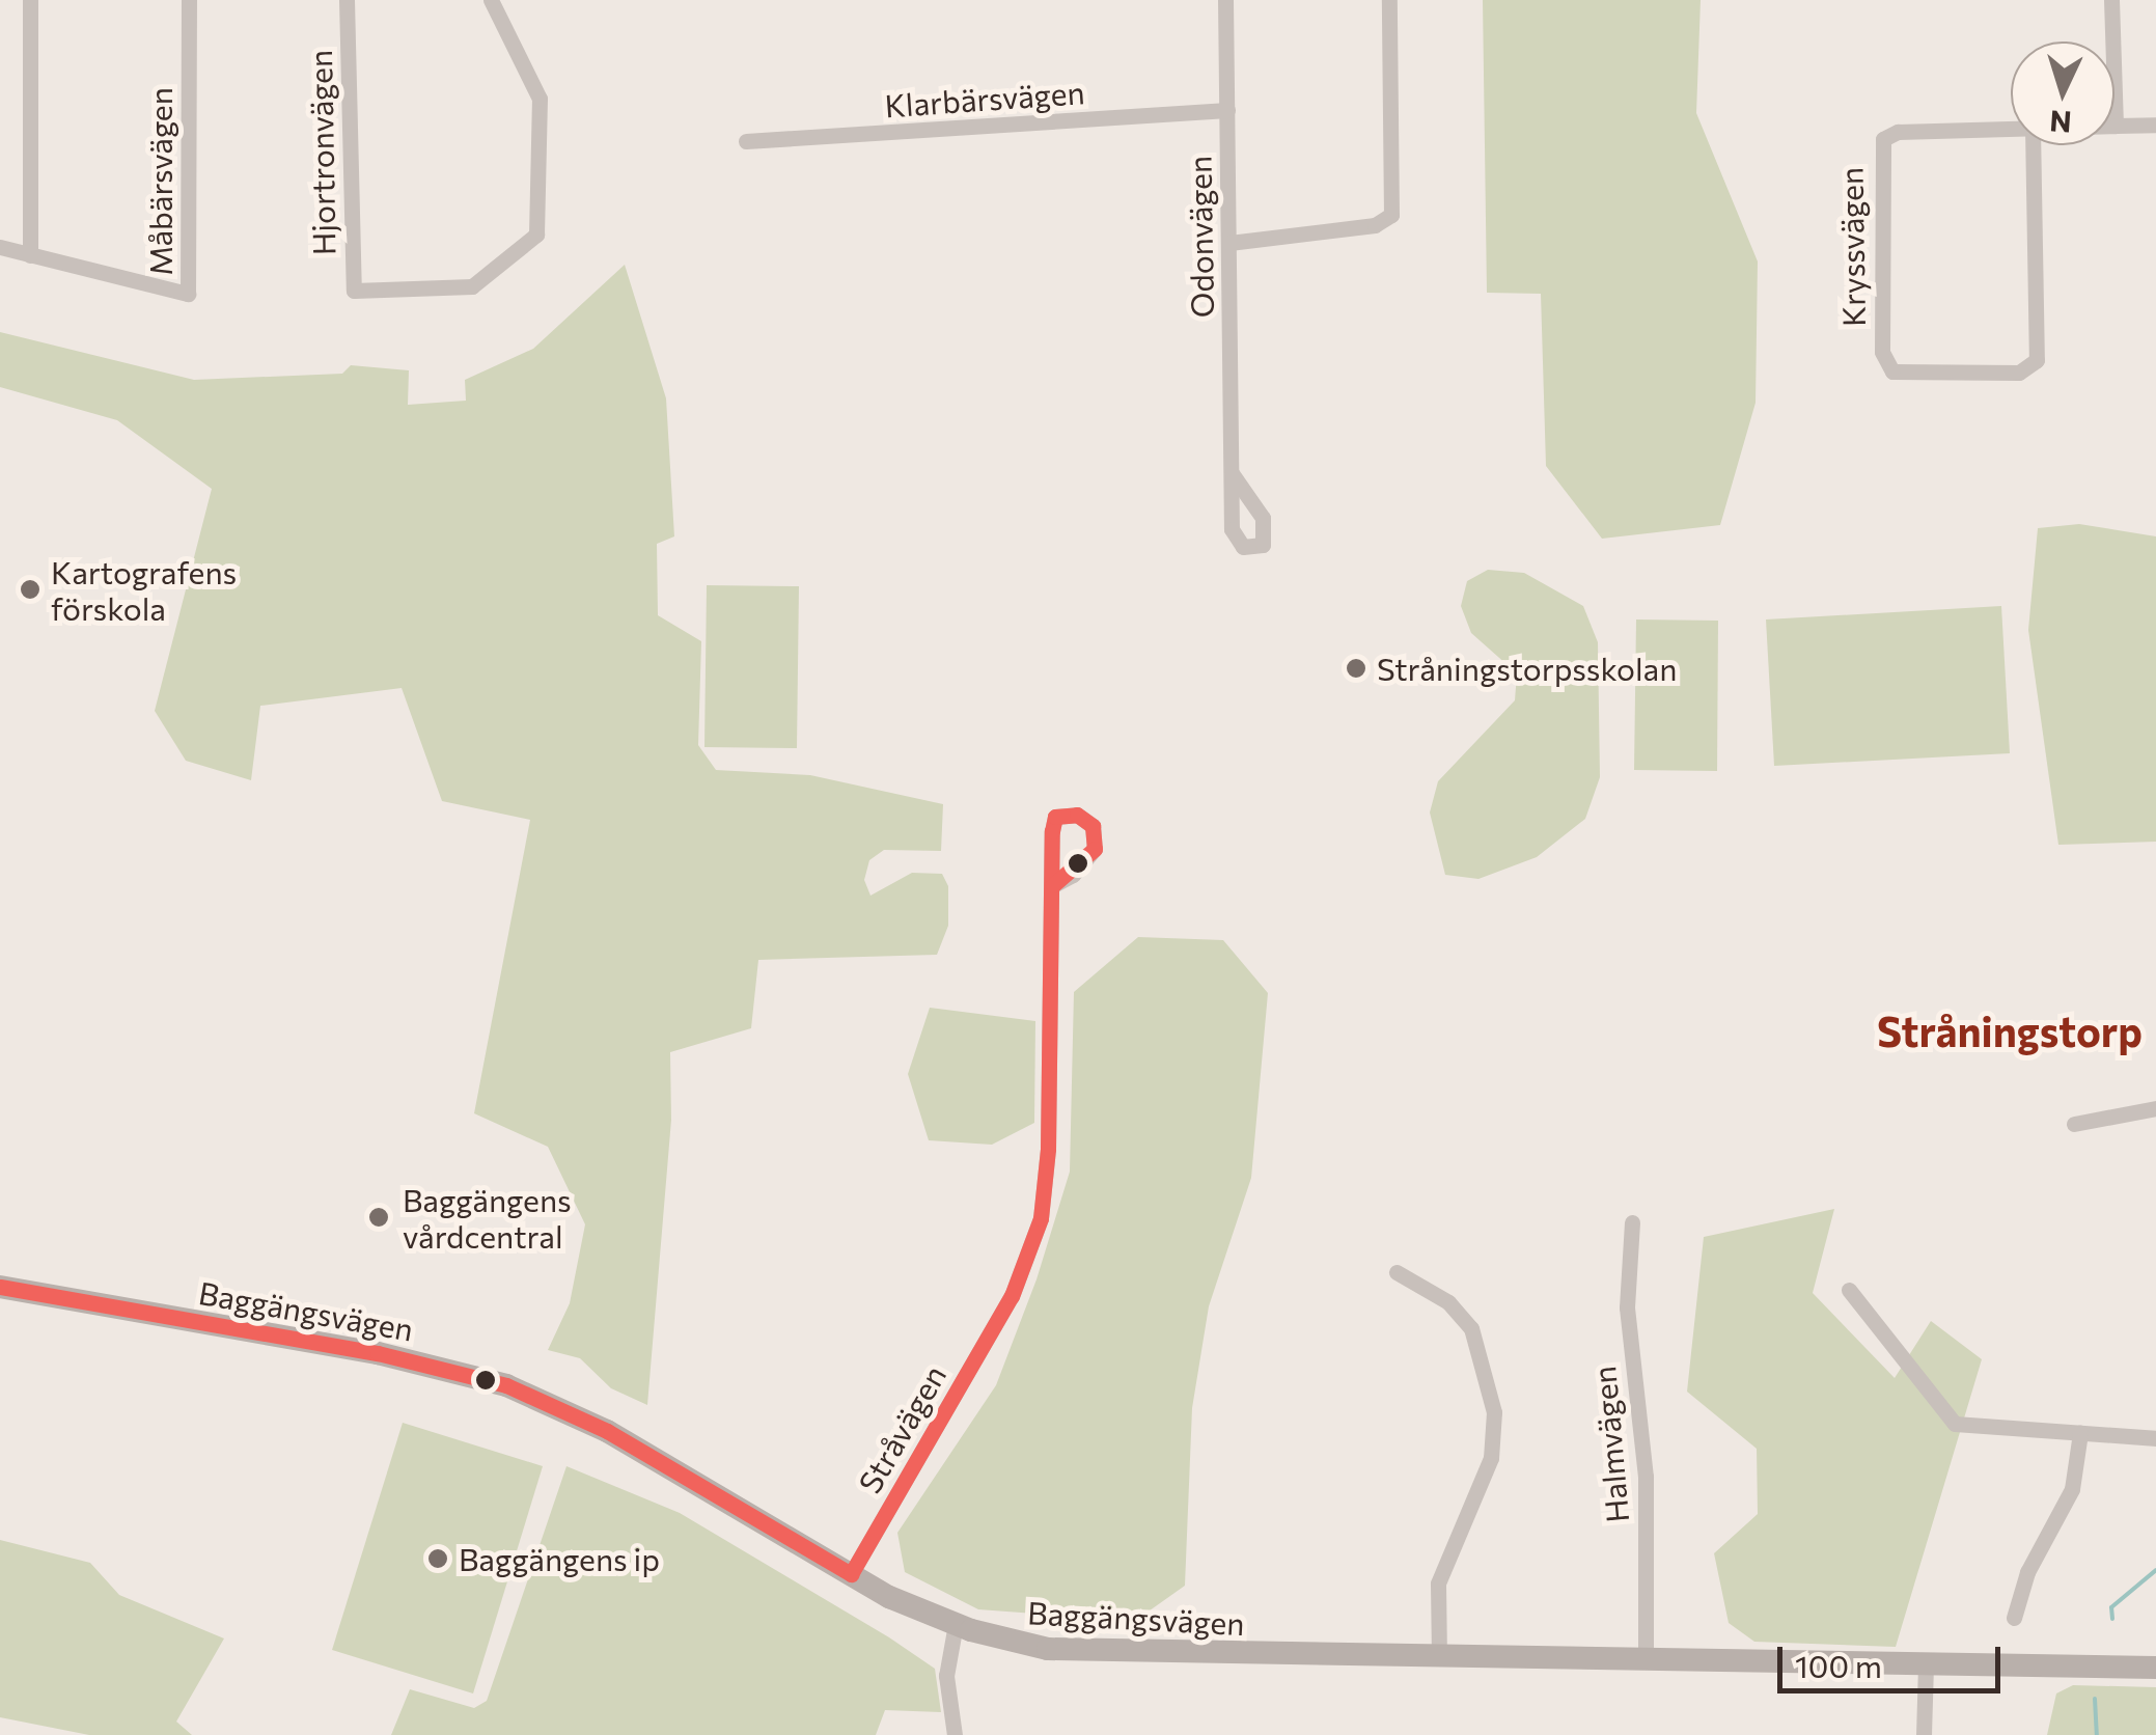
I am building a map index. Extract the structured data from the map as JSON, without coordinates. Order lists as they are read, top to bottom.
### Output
{
  "streets": {
    "street": [
      "Klarbärsvägen",
      "Hjortronvägen",
      "Måbärsvägen",
      "Odonvägen",
      "Kryssvägen",
      "Baggängsvägen",
      "Stråvägen",
      "Halmvägen"
    ]
  },
  "crossings": [
    ["Klarbärsvägen", "Odonvägen"],
    ["Baggängsvägen", "Stråvägen"],
    ["Baggängsvägen", "Halmvägen"]
  ],
  "districts": ["Stråningstorp"],
  "places": [
    "Kartografens förskola",
    "Stråningstorpsskolan",
    "Baggängens vårdcentral",
    "Baggängens ip"
  ],
  "scale_bar": "100 m",
  "north": "bottom"
}
